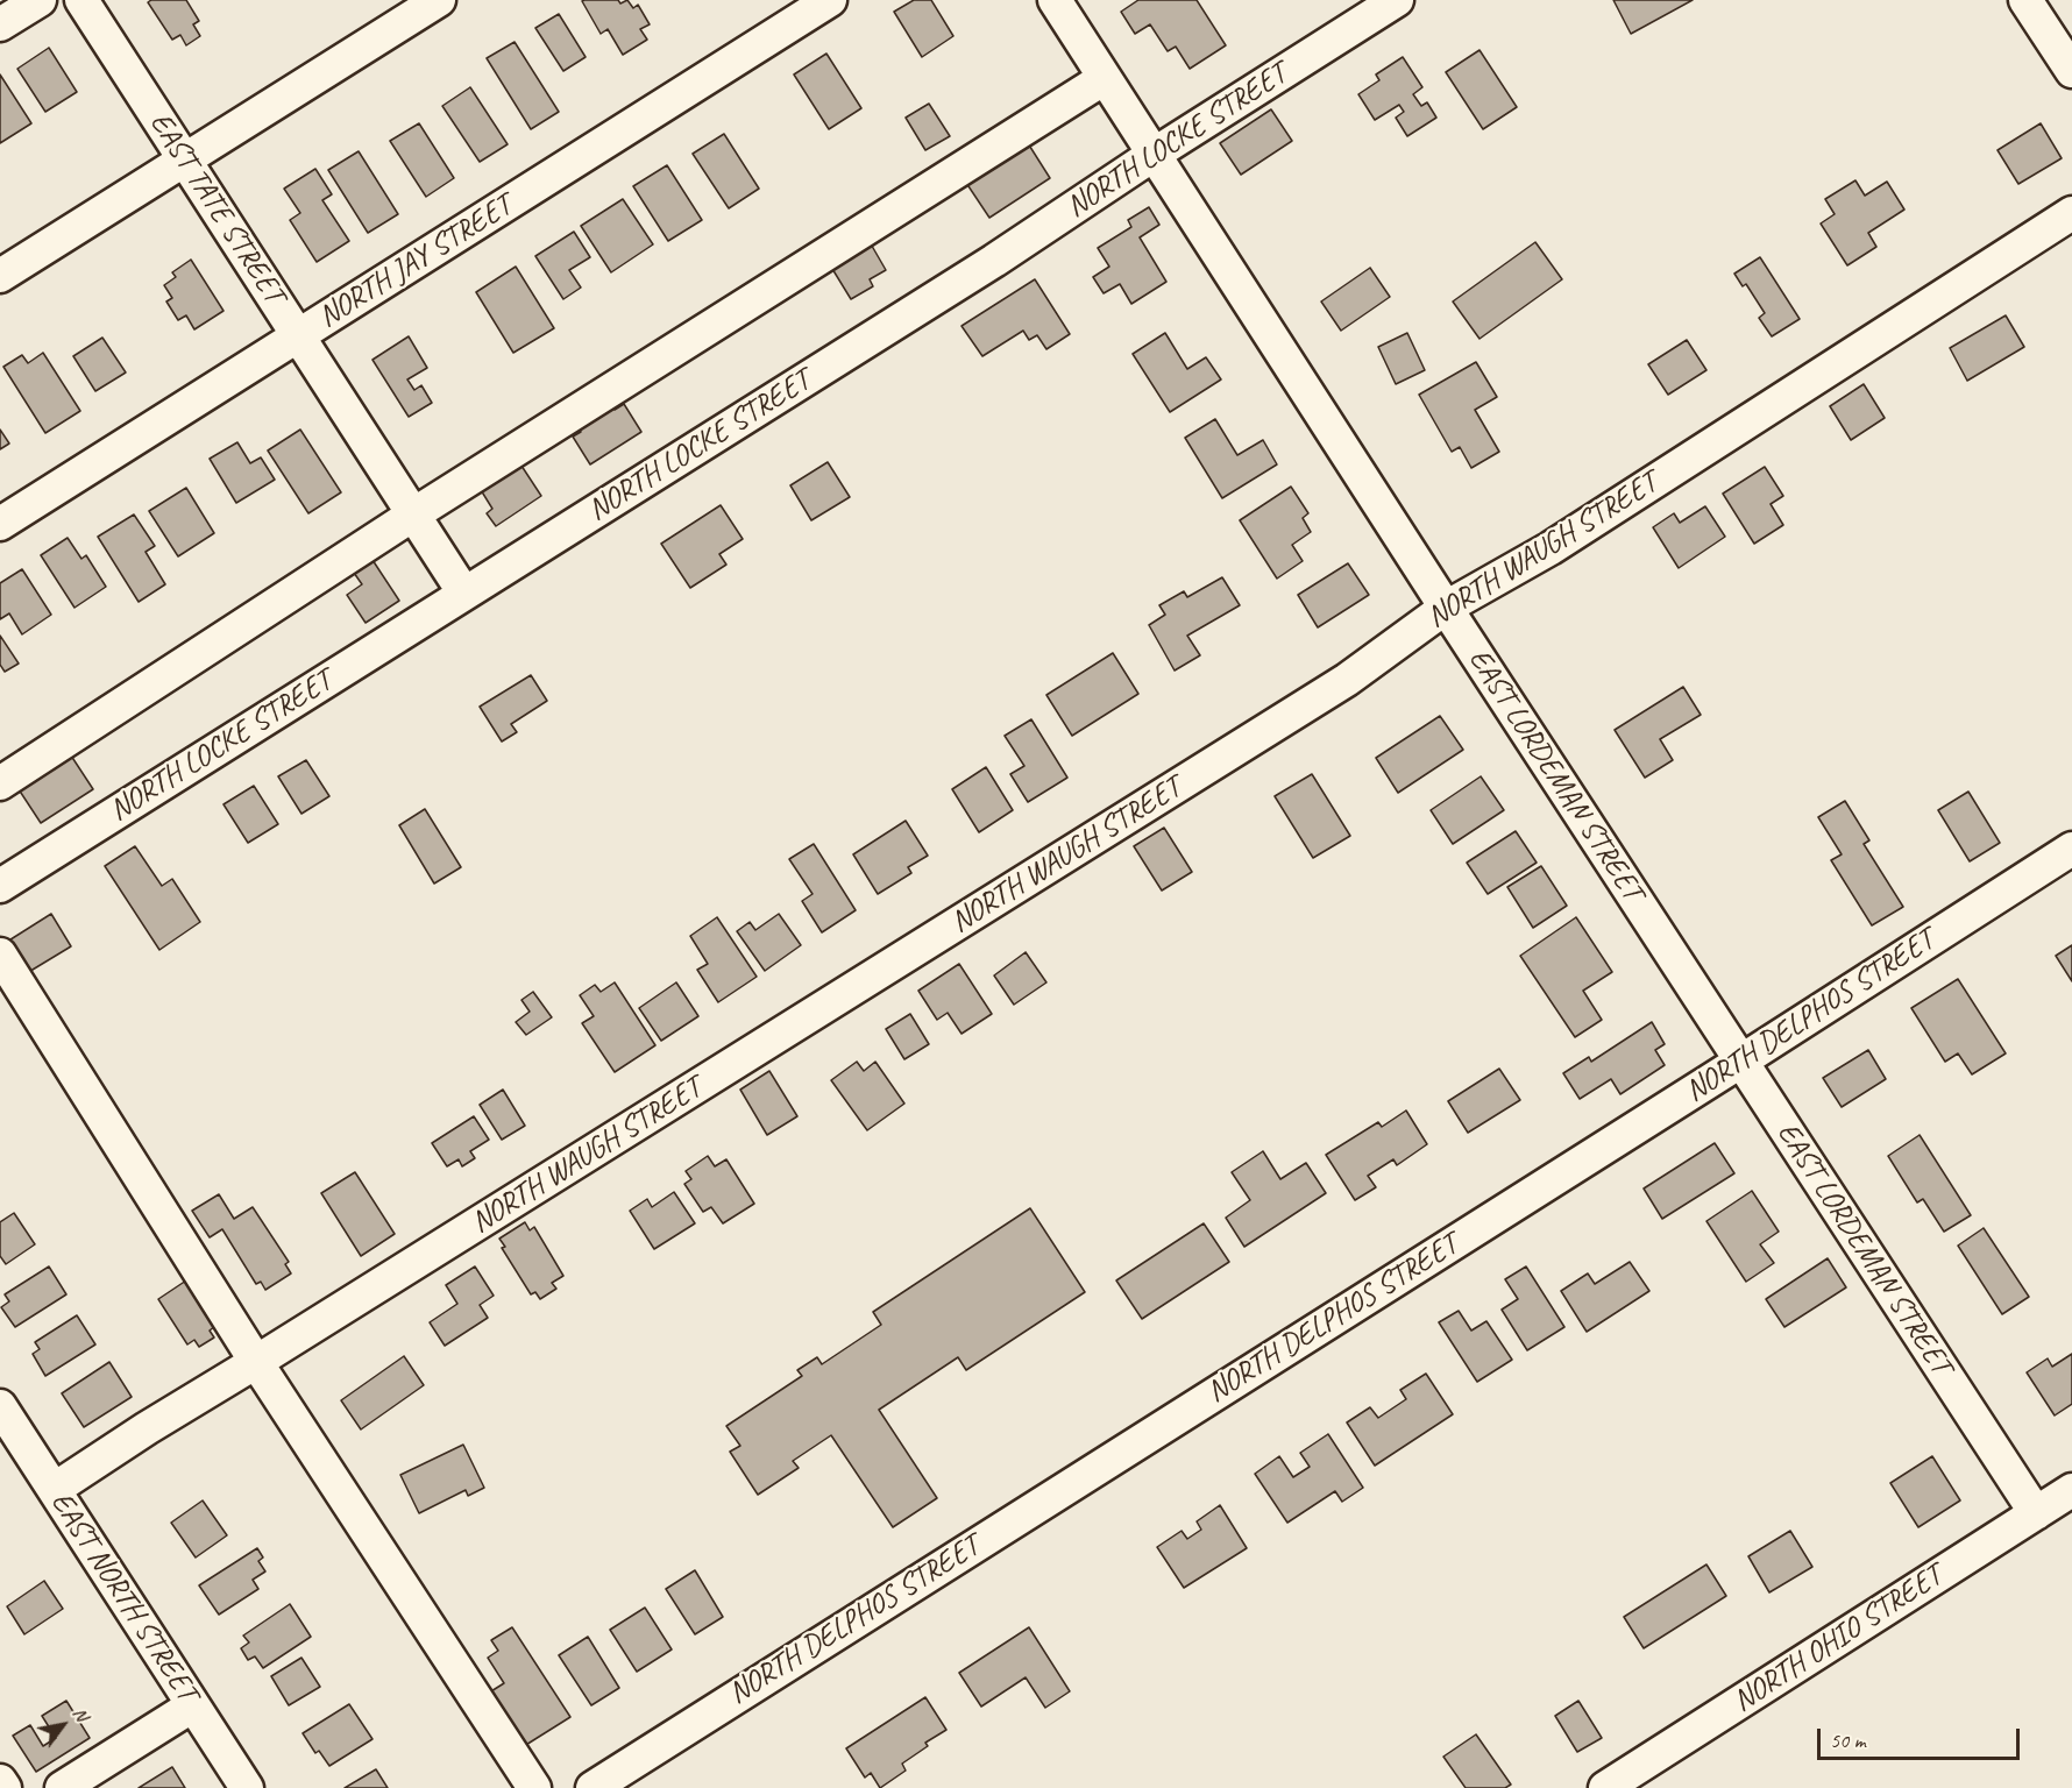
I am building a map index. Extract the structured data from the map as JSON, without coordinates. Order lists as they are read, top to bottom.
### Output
{
  "streets": {
    "street": [
      "NORTH LOCKE STREET",
      "EAST TATE STREET",
      "NORTH JAY STREET",
      "NORTH WAUGH STREET",
      "EAST LORDEMAN STREET",
      "NORTH DELPHOS STREET",
      "EAST NORTH STREET",
      "NORTH OHIO STREET"
    ]
  },
  "crossings": [
    ["NORTH LOCKE STREET", "EAST TATE STREET"],
    ["NORTH LOCKE STREET", "EAST LORDEMAN STREET"],
    ["EAST TATE STREET", "NORTH JAY STREET"],
    ["NORTH WAUGH STREET", "EAST LORDEMAN STREET"],
    ["NORTH WAUGH STREET", "EAST NORTH STREET"],
    ["EAST LORDEMAN STREET", "NORTH DELPHOS STREET"],
    ["EAST LORDEMAN STREET", "NORTH OHIO STREET"]
  ],
  "scale_bar": "50 m",
  "north": "top right"
}
